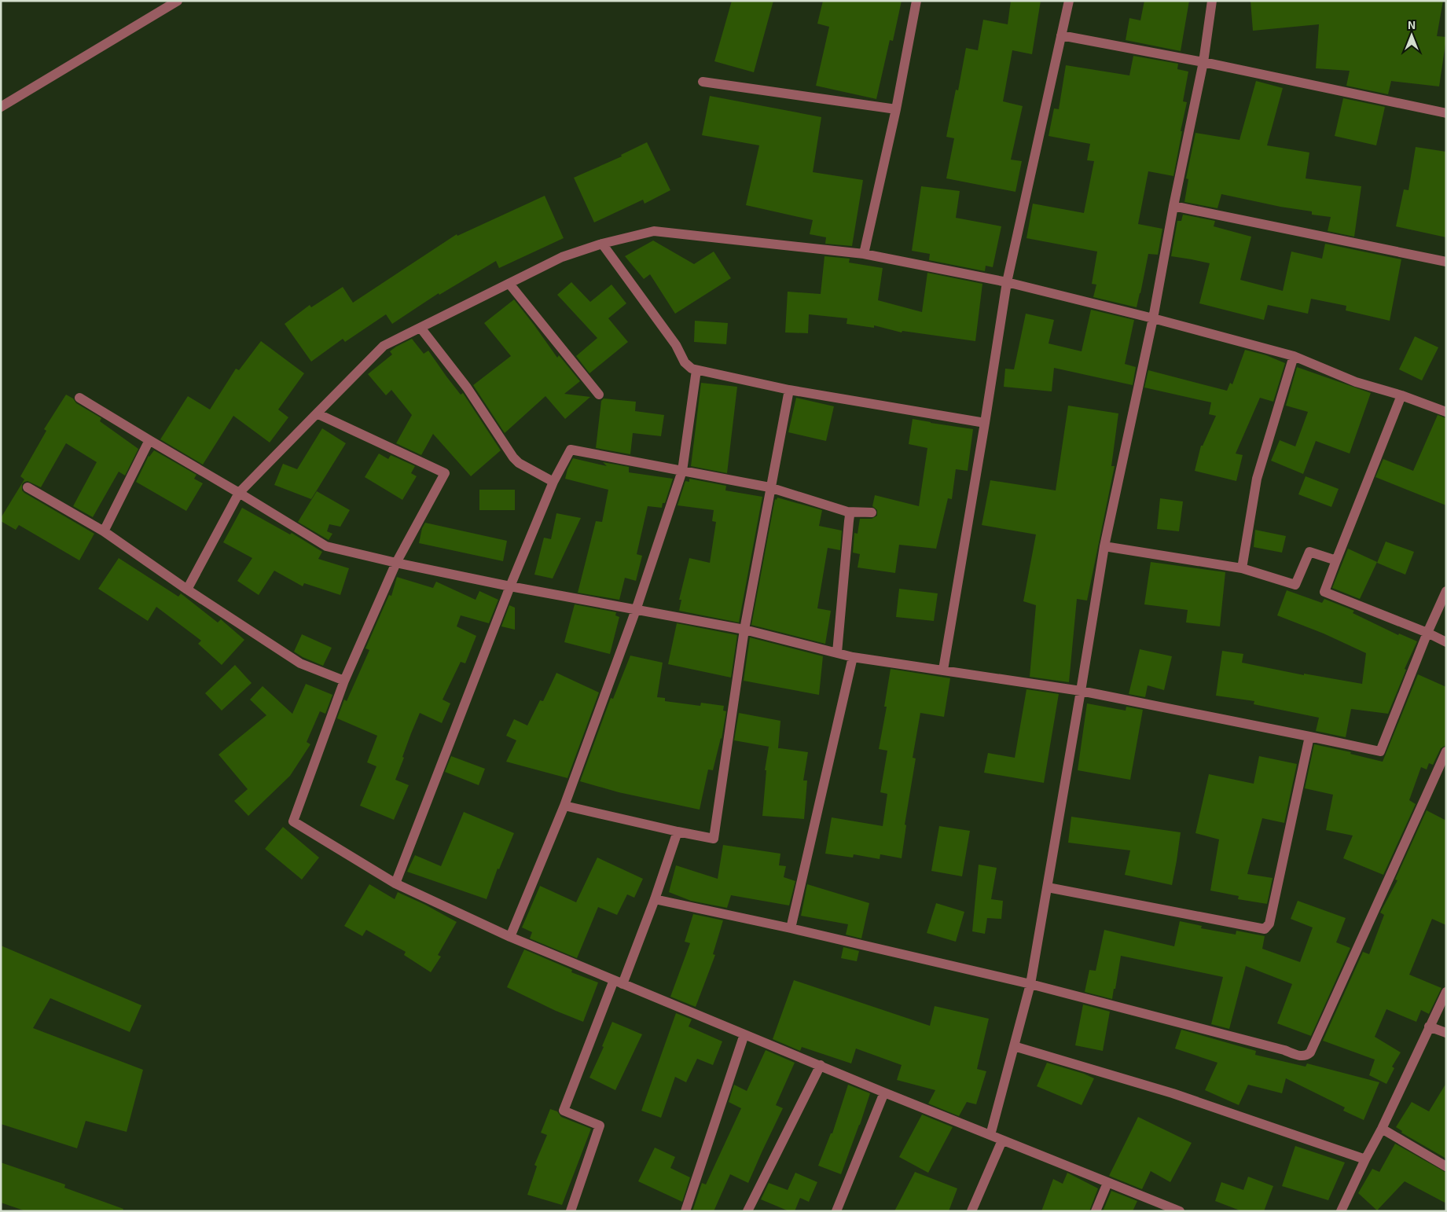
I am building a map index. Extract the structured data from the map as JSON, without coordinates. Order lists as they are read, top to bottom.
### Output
{
  "north": "top"
}
